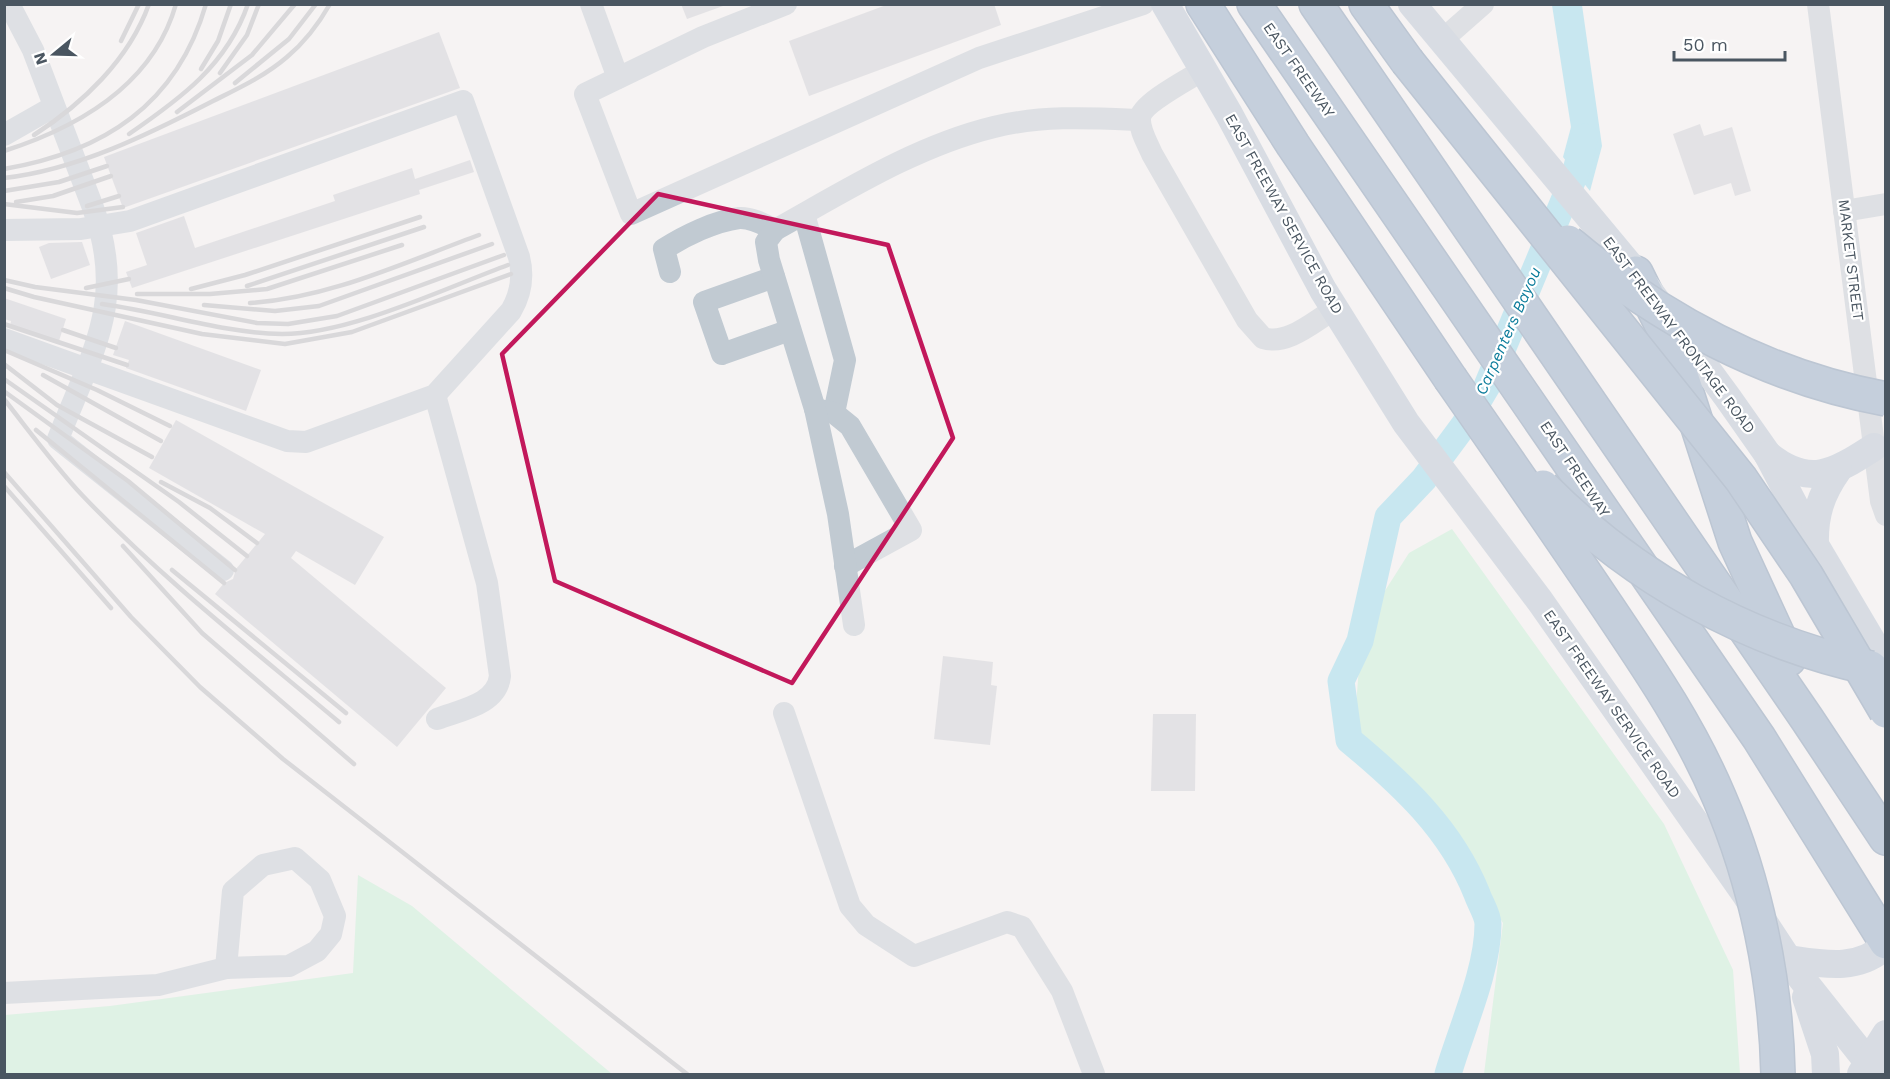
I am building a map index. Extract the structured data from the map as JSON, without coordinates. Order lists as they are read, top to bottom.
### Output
{
  "streets": {
    "highway": ["EAST FREEWAY"],
    "main road": ["EAST FREEWAY SERVICE ROAD", "EAST FREEWAY FRONTAGE ROAD"],
    "street": ["MARKET STREET"]
  },
  "water": ["Carpenters Bayou"],
  "scale_bar": "50 m",
  "north": "left"
}
